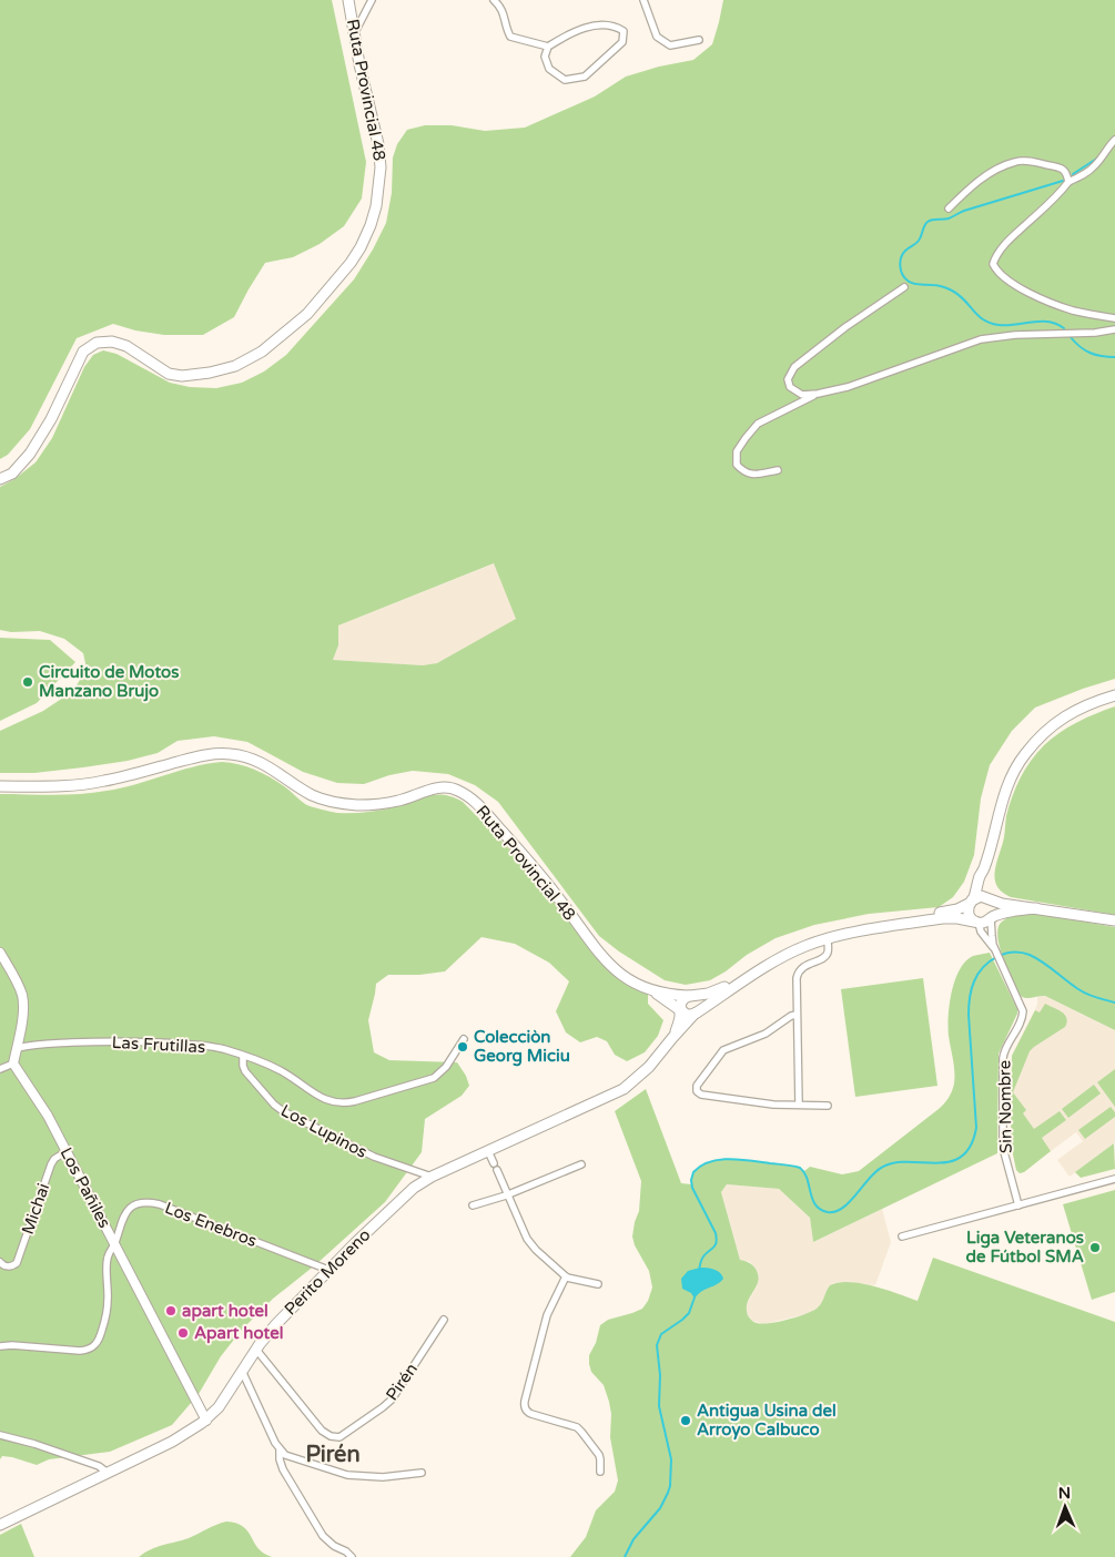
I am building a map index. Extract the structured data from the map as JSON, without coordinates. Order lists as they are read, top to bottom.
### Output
{
  "streets": {
    "main road": ["Ruta Provincial 48", "Perito Moreno"],
    "street": [
      "Las Frutillas",
      "Sin Nombre",
      "Los Lupinos",
      "Los Pañiles",
      "Michai",
      "Los Enebros",
      "Pirén"
    ]
  },
  "crossings": [
    ["Ruta Provincial 48", "Sin Nombre"],
    ["Ruta Provincial 48", "Perito Moreno"],
    ["Las Frutillas", "Los Lupinos"],
    ["Los Lupinos", "Perito Moreno"],
    ["Los Pañiles", "Michai"],
    ["Los Pañiles", "Los Enebros"],
    ["Los Pañiles", "Perito Moreno"],
    ["Los Enebros", "Perito Moreno"],
    ["Perito Moreno", "Pirén"]
  ],
  "districts": ["Pirén"],
  "places": [
    "Circuito de Motos Manzano Brujo",
    "Colecciòn Georg Miciu",
    "Liga Veteranos de Fútbol SMA",
    "apart hotel",
    "Apart hotel",
    "Antigua Usina del Arroyo Calbuco"
  ],
  "north": "top"
}
